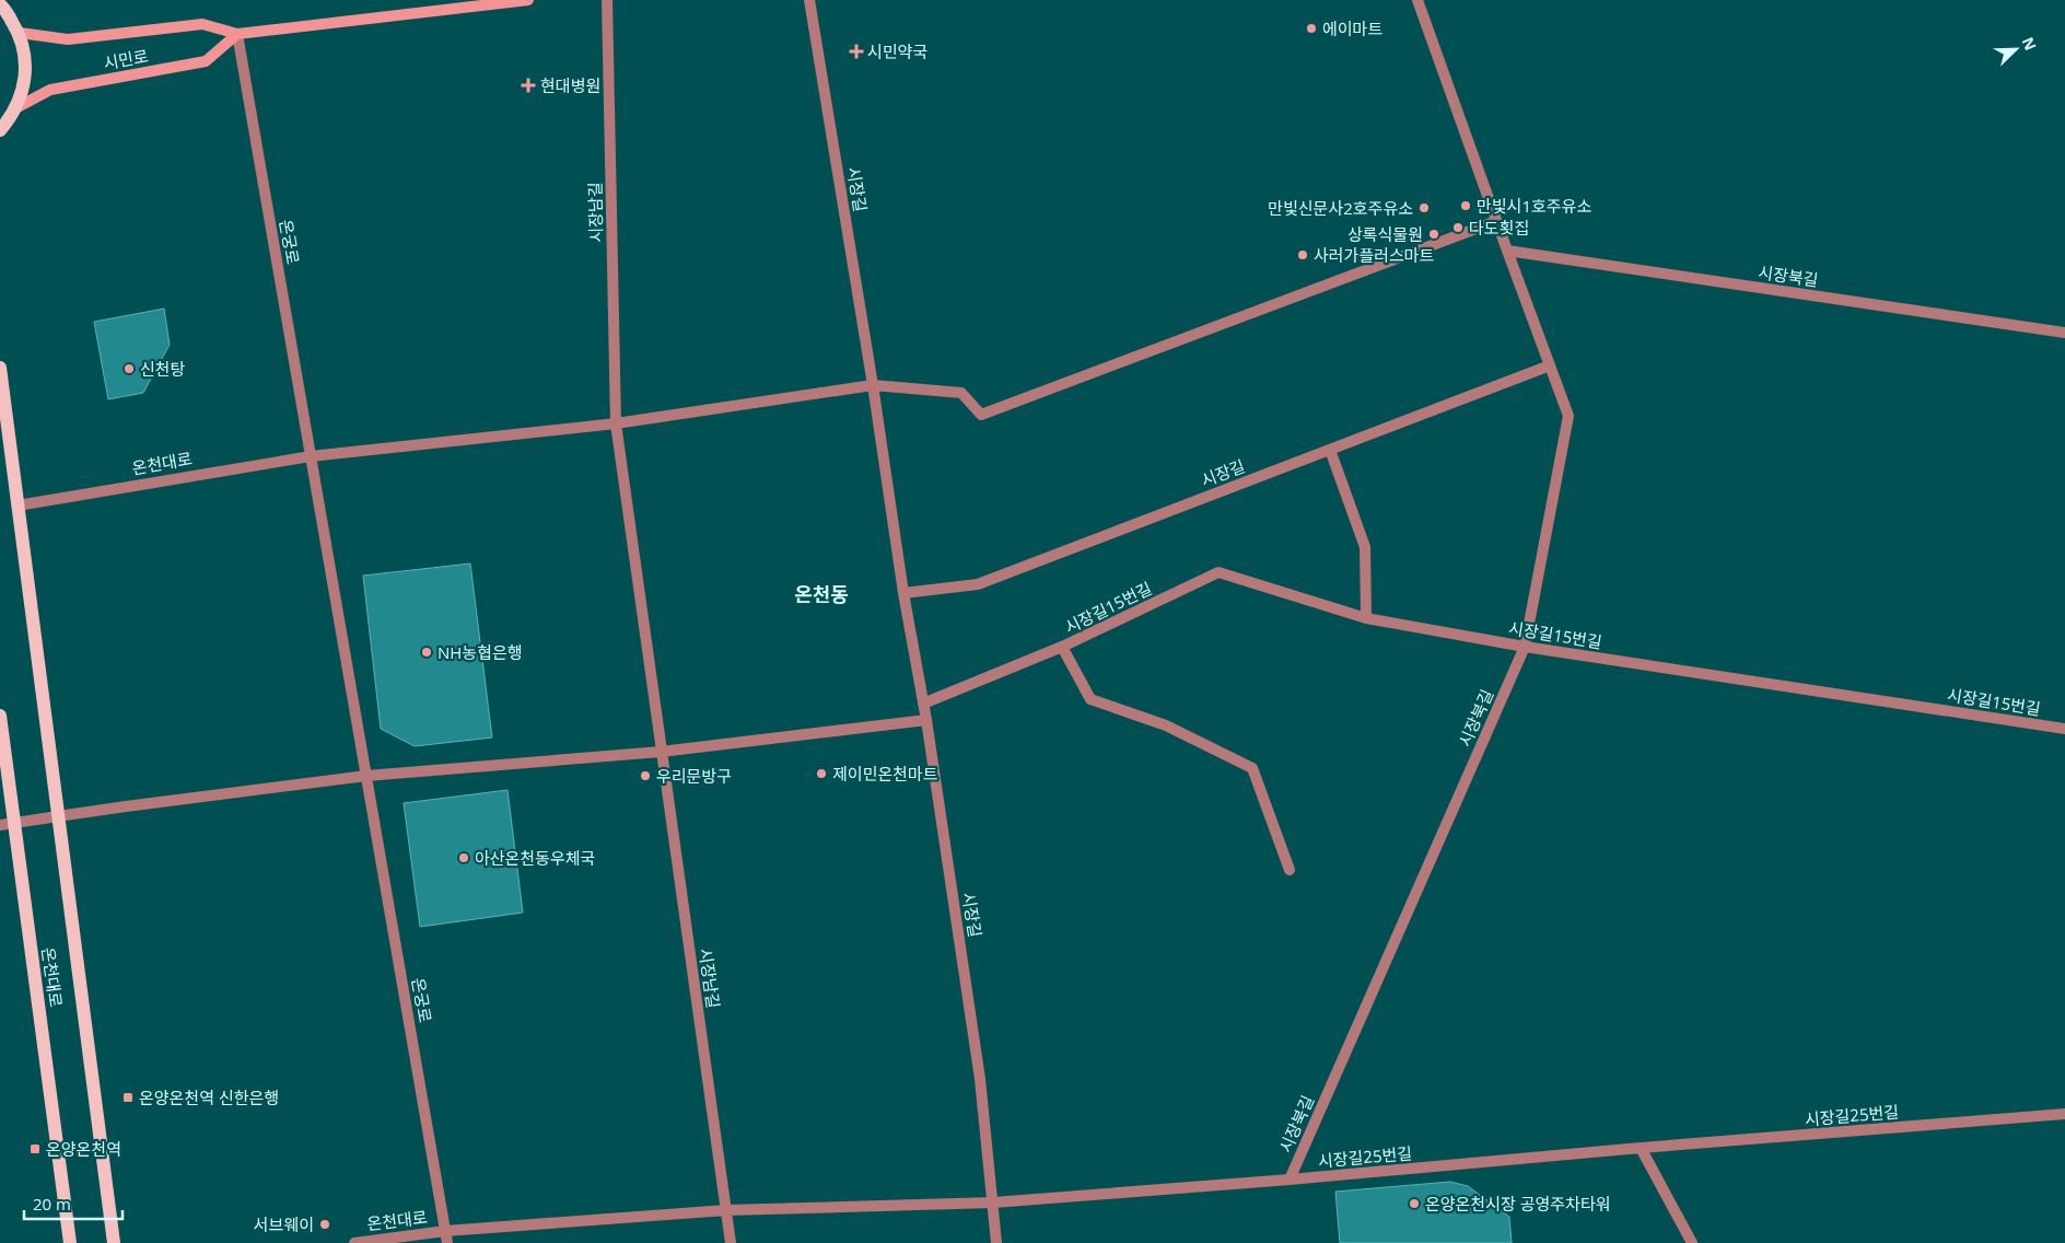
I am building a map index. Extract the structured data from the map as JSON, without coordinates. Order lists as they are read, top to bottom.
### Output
{
  "streets": {
    "main road": ["시민로", "온천대로"],
    "street": [
      "시장길",
      "시장남길",
      "온궁로",
      "시장북길",
      "시장길15번길",
      "시장길25번길"
    ]
  },
  "crossings": [
    ["시민로", "온궁로"],
    ["시장길", "시장북길"],
    ["시장길", "시장길15번길"],
    ["시장길", "시장길25번길"],
    ["온궁로", "온천대로"],
    ["시장북길", "시장길15번길"],
    ["시장북길", "시장길25번길"]
  ],
  "districts": ["온천동"],
  "places": {
    "other": [
      "에이마트",
      "만빛시1호주유소",
      "만빛신문사2호주유소",
      "다도횟집",
      "상록식물원",
      "사러가플러스마트",
      "신천탕",
      "NH농협은행",
      "제이민온천마트",
      "우리문방구",
      "아산온천동우체국",
      "온양온천시장 공영주차타워",
      "서브웨이"
    ],
    "health": ["시민약국", "현대병원"],
    "transit": ["온양온천역 신한은행", "온양온천역"]
  },
  "scale_bar": "20 m",
  "north": "top right"
}
